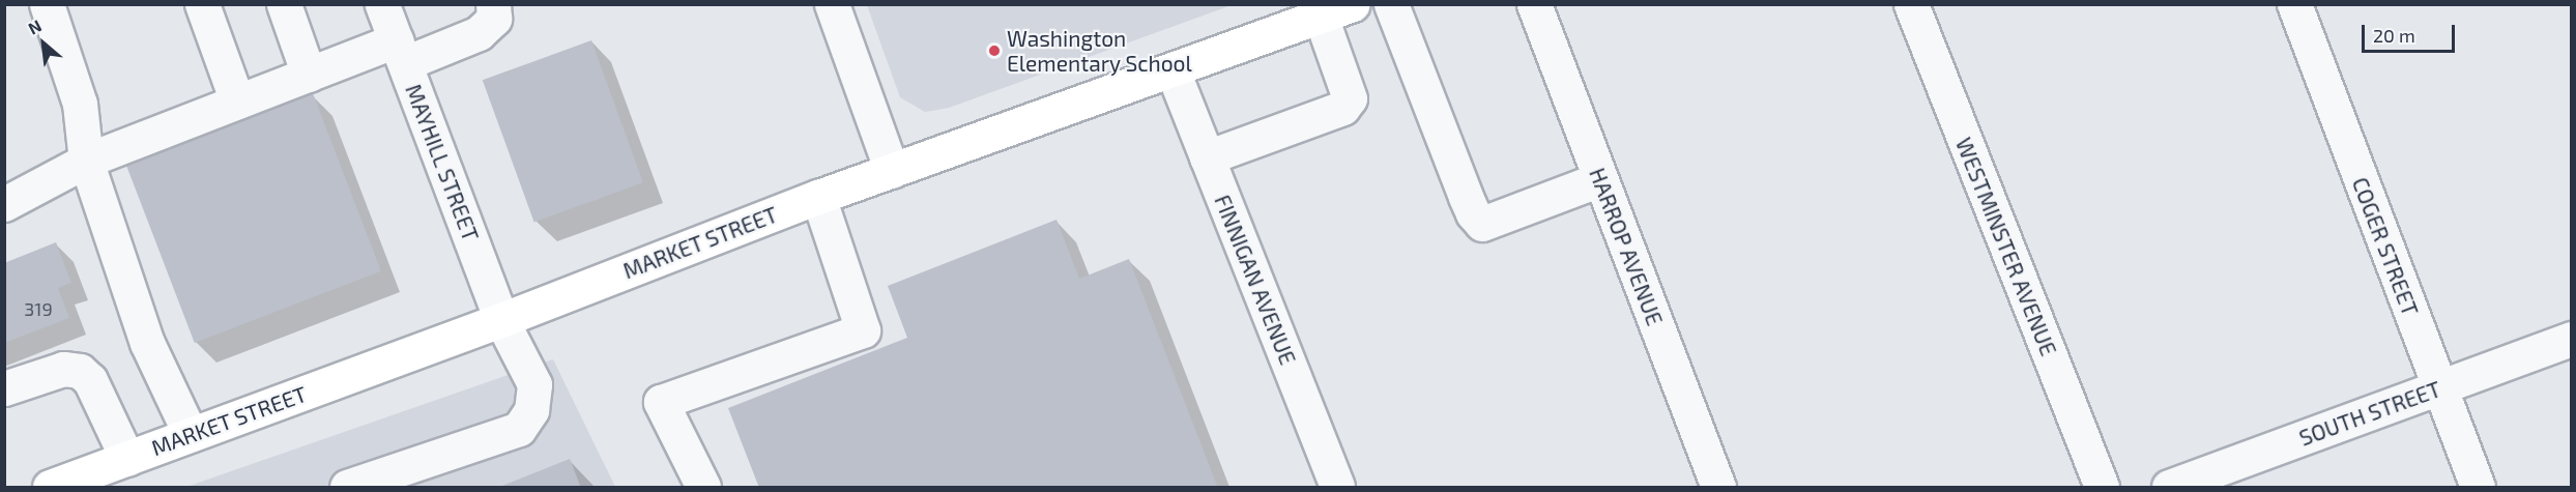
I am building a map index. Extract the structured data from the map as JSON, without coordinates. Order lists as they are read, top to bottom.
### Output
{
  "streets": {
    "main road": ["MARKET STREET"],
    "street": [
      "MAYHILL STREET",
      "HARROP AVENUE",
      "WESTMINSTER AVENUE",
      "COGER STREET",
      "FINNIGAN AVENUE",
      "SOUTH STREET"
    ]
  },
  "crossings": [
    ["MAYHILL STREET", "MARKET STREET"],
    ["MARKET STREET", "FINNIGAN AVENUE"],
    ["COGER STREET", "SOUTH STREET"]
  ],
  "places": ["Washington Elementary School"],
  "house_numbers": ["319"],
  "scale_bar": "20 m",
  "north": "top left"
}
